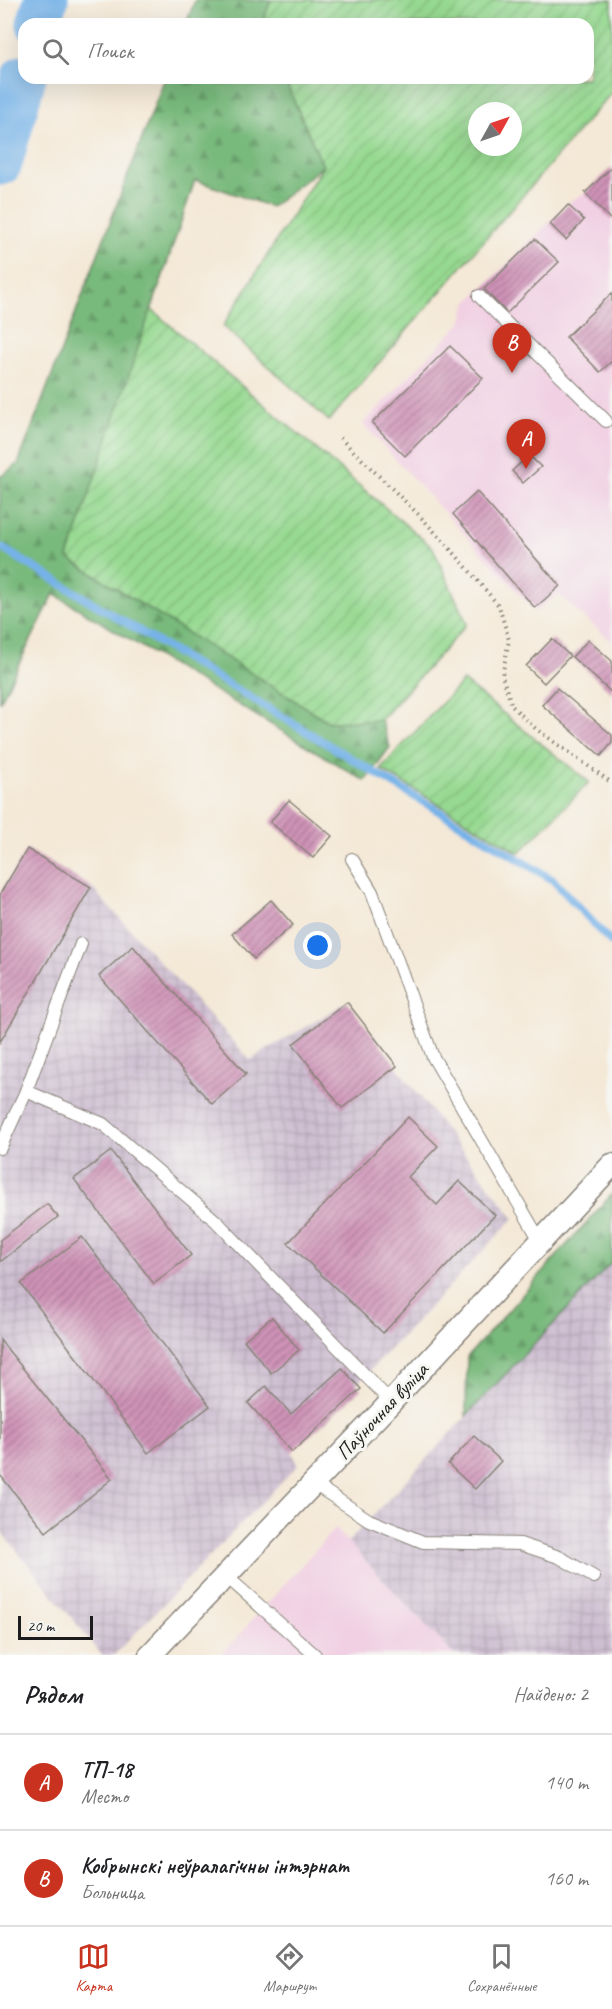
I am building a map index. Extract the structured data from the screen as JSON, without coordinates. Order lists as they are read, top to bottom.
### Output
{
  "streets": {
    "street": ["Паўночная вуліца"]
  },
  "scale_bar": "20 m",
  "north": "top right",
  "page": {
    "search": "Поиск",
    "pins": ["B", "A"],
    "scale": "20 m",
    "heading": ["Рядом", "Найдено: 2"],
    "list": [
      {
        "mark": "A",
        "name": "ТП-18",
        "note": "Место",
        "value": "140 m"
      },
      {
        "mark": "B",
        "name": "Кобрынскі неўралагічны інтэрнат",
        "note": "Больница",
        "value": "160 m"
      }
    ],
    "nav": ["Карта", "Маршрут", "Сохранённые"]
  }
}
